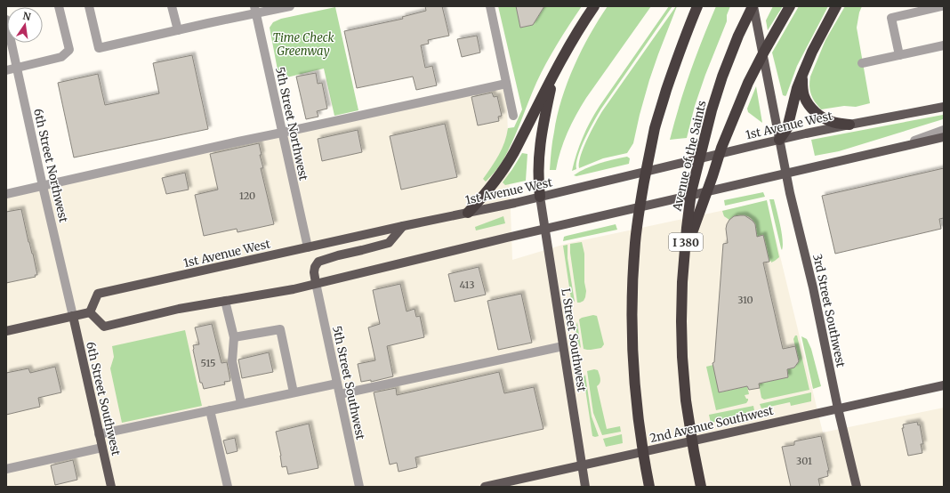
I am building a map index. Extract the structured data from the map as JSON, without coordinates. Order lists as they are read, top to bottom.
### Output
{
  "streets": {
    "highway": ["Avenue of the Saints", "I 380"],
    "main road": [
      "1st Avenue West",
      "3rd Street Southwest",
      "L Street Southwest",
      "6th Street Southwest",
      "2nd Avenue Southwest"
    ],
    "street": ["5th Street Northwest", "6th Street Northwest", "5th Street Southwest"]
  },
  "crossings": [
    ["5th Street Northwest", "1st Avenue West"],
    ["1st Avenue West", "3rd Street Southwest"],
    ["1st Avenue West", "L Street Southwest"],
    ["Avenue of the Saints", "3rd Street Southwest"],
    ["6th Street Northwest", "6th Street Southwest"],
    ["3rd Street Southwest", "2nd Avenue Southwest"],
    ["L Street Southwest", "2nd Avenue Southwest"]
  ],
  "parks": ["Time Check Greenway"],
  "house_numbers": [
    "120",
    "413",
    "310",
    "515",
    "301"
  ],
  "north": "top"
}
